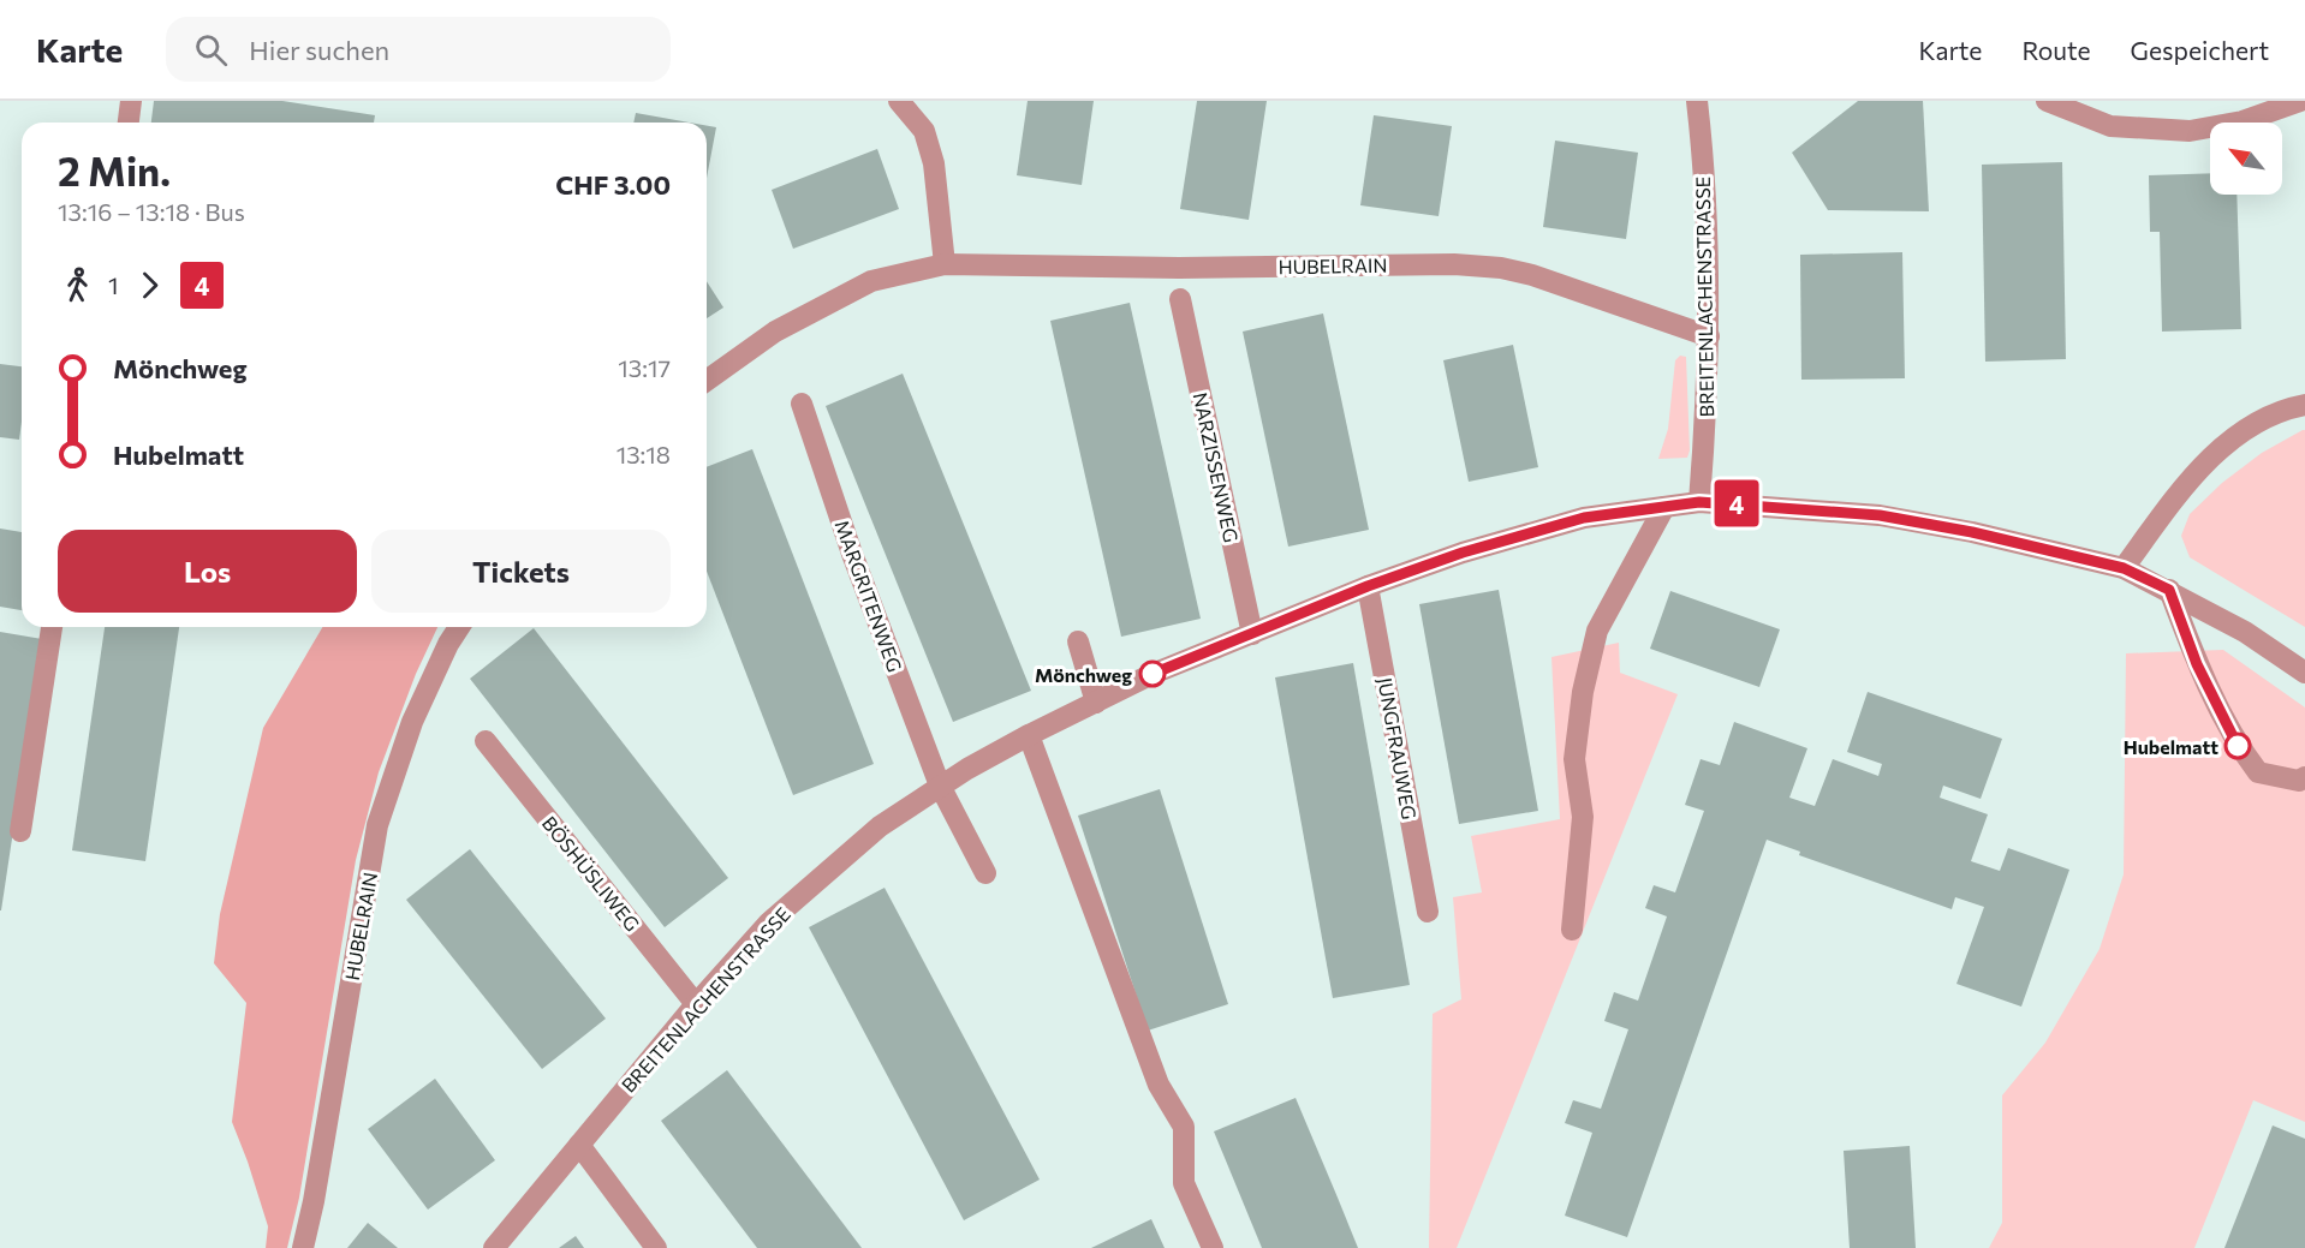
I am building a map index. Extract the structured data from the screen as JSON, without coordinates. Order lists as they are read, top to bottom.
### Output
{
  "streets": {
    "street": [
      "HUBELRAIN",
      "BREITENLACHENSTRASSE",
      "NARZISSENWEG",
      "MARGRITENWEG",
      "JUNGFRAUWEG",
      "BÖSHÜSLIWEG"
    ]
  },
  "crossings": [
    ["HUBELRAIN", "BREITENLACHENSTRASSE"],
    ["BREITENLACHENSTRASSE", "NARZISSENWEG"],
    ["BREITENLACHENSTRASSE", "MARGRITENWEG"],
    ["BREITENLACHENSTRASSE", "JUNGFRAUWEG"],
    ["BREITENLACHENSTRASSE", "BÖSHÜSLIWEG"]
  ],
  "places": ["Mönchweg", "Hubelmatt"],
  "lines": ["bus line 4"],
  "north": "top left",
  "page": {
    "header": "Karte",
    "search": "Hier suchen",
    "nav": ["Karte", "Route", "Gespeichert"],
    "on_map": "4",
    "heading": ["2 Min.", "13:16 – 13:18 · Bus", "CHF 3.00"],
    "legs": ["1", "4"],
    "list": [
      {
        "name": "Mönchweg",
        "value": "13:17"
      },
      {
        "name": "Hubelmatt",
        "value": "13:18"
      }
    ],
    "buttons": ["Los", "Tickets"]
  }
}
